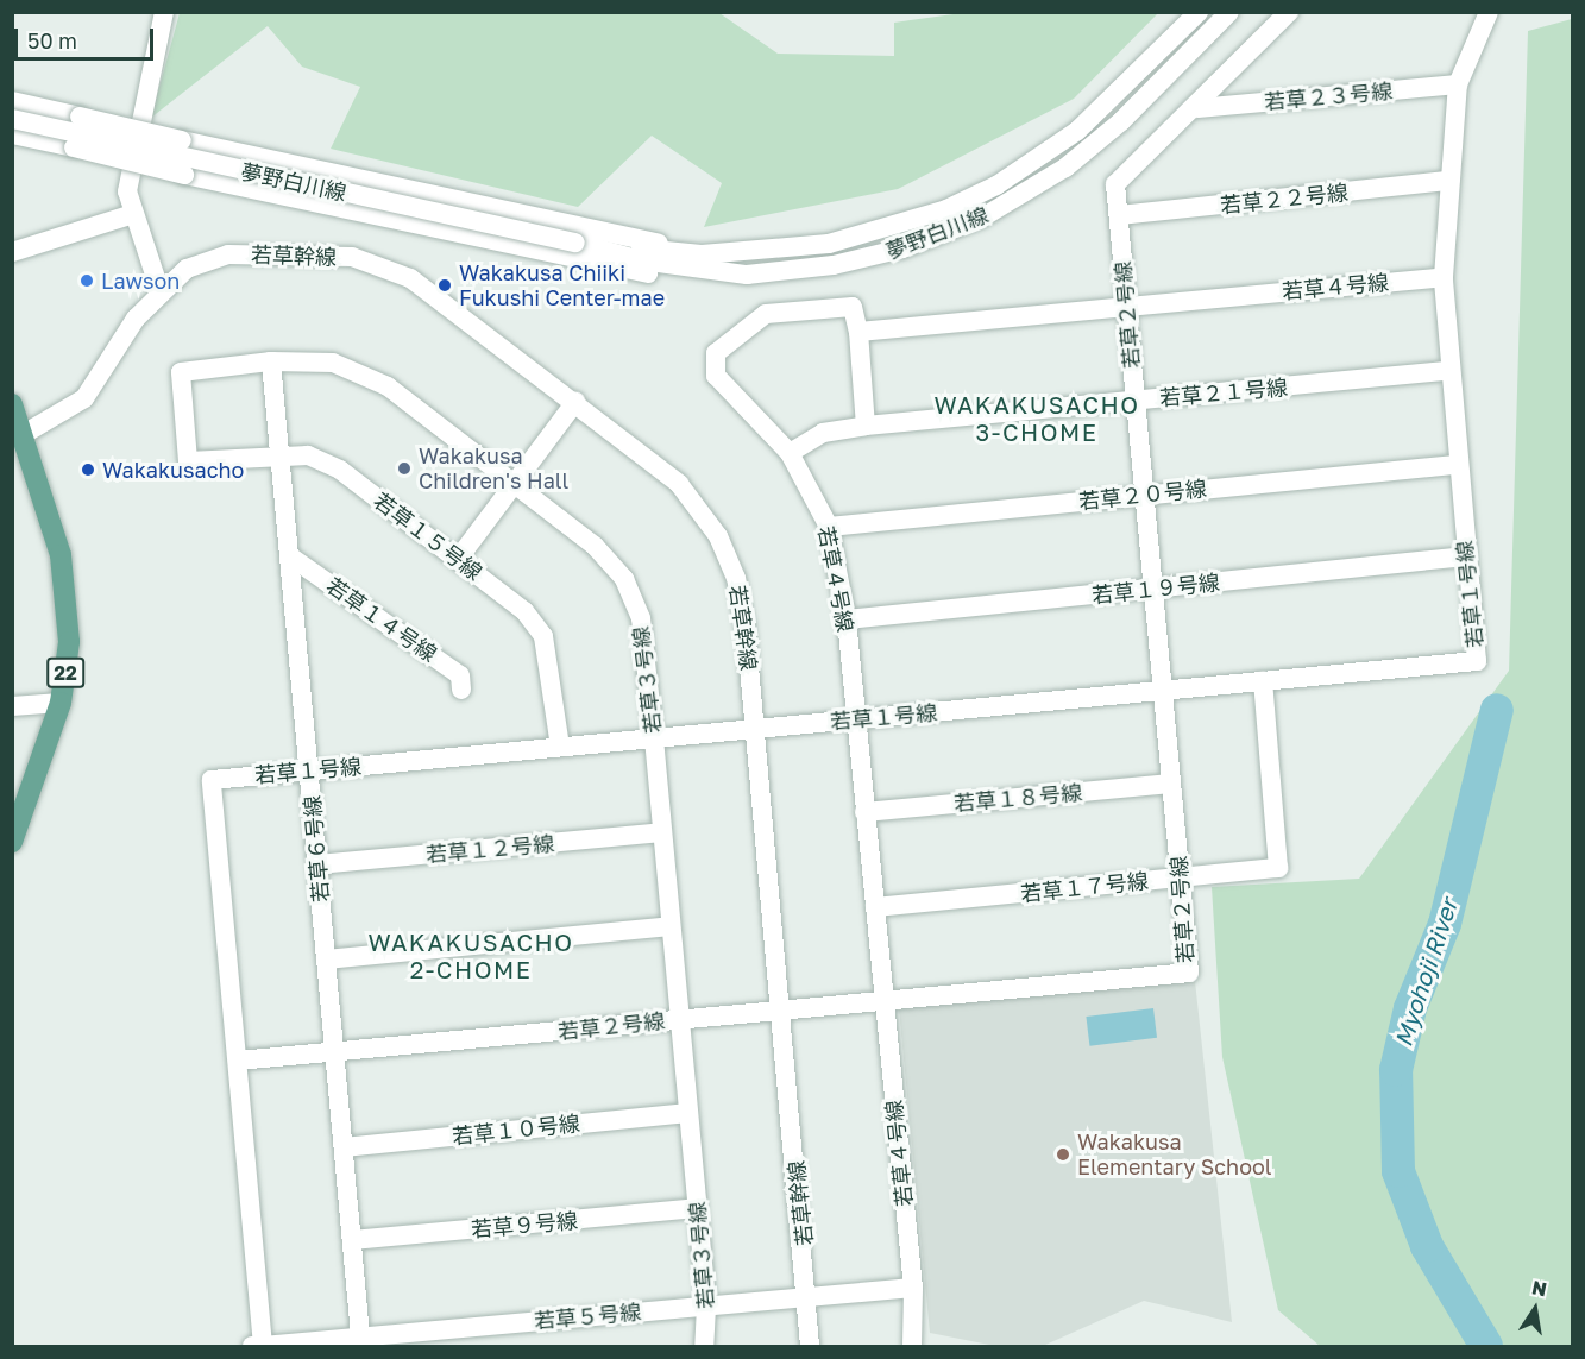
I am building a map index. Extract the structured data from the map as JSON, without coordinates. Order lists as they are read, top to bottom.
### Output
{
  "streets": {
    "main road": ["22"],
    "street": [
      "若草２３号線",
      "夢野白川線",
      "若草２２号線",
      "若草幹線",
      "若草４号線",
      "若草２号線",
      "若草２１号線",
      "若草２０号線",
      "若草１５号線",
      "若草１９号線",
      "若草１号線",
      "若草１４号線",
      "若草３号線",
      "若草１８号線",
      "若草６号線",
      "若草１２号線",
      "若草１７号線",
      "若草１０号線",
      "若草９号線",
      "若草５号線"
    ]
  },
  "crossings": [
    ["若草２３号線", "若草２号線"],
    ["若草２３号線", "若草１号線"],
    ["若草２２号線", "若草２号線"],
    ["若草２２号線", "若草１号線"],
    ["若草幹線", "若草２号線"],
    ["若草幹線", "若草１号線"],
    ["若草幹線", "22"],
    ["若草幹線", "若草５号線"],
    ["若草４号線", "若草２号線"],
    ["若草４号線", "若草２１号線"],
    ["若草４号線", "若草２０号線"],
    ["若草４号線", "若草１９号線"],
    ["若草４号線", "若草１号線"],
    ["若草４号線", "若草１８号線"],
    ["若草４号線", "若草１７号線"],
    ["若草４号線", "若草５号線"],
    ["若草２号線", "若草２１号線"],
    ["若草２号線", "若草２０号線"],
    ["若草２号線", "若草１９号線"],
    ["若草２号線", "若草１号線"],
    ["若草２号線", "若草３号線"],
    ["若草２号線", "若草１８号線"],
    ["若草２号線", "若草６号線"],
    ["若草２号線", "若草１７号線"],
    ["若草２１号線", "若草１号線"],
    ["若草２０号線", "若草１号線"],
    ["若草１５号線", "若草１号線"],
    ["若草１５号線", "若草３号線"],
    ["若草１５号線", "若草６号線"],
    ["若草１９号線", "若草１号線"],
    ["若草１号線", "若草３号線"],
    ["若草１号線", "若草６号線"],
    ["若草１号線", "若草１７号線"],
    ["若草１号線", "若草５号線"],
    ["若草１４号線", "若草６号線"],
    ["若草３号線", "若草６号線"],
    ["若草３号線", "若草１２号線"],
    ["若草３号線", "若草１０号線"],
    ["若草３号線", "若草９号線"],
    ["若草３号線", "若草５号線"],
    ["若草６号線", "若草１２号線"],
    ["若草６号線", "若草１０号線"],
    ["若草６号線", "若草９号線"],
    ["若草６号線", "若草５号線"]
  ],
  "districts": ["WAKAKUSACHO 3-CHOME", "WAKAKUSACHO 2-CHOME"],
  "water": ["Myohoji River"],
  "places": [
    "Lawson",
    "Wakakusa Chiiki Fukushi Center-mae",
    "Wakakusa Children's Hall",
    "Wakakusacho",
    "Wakakusa Elementary School"
  ],
  "scale_bar": "50 m",
  "north": "top"
}
